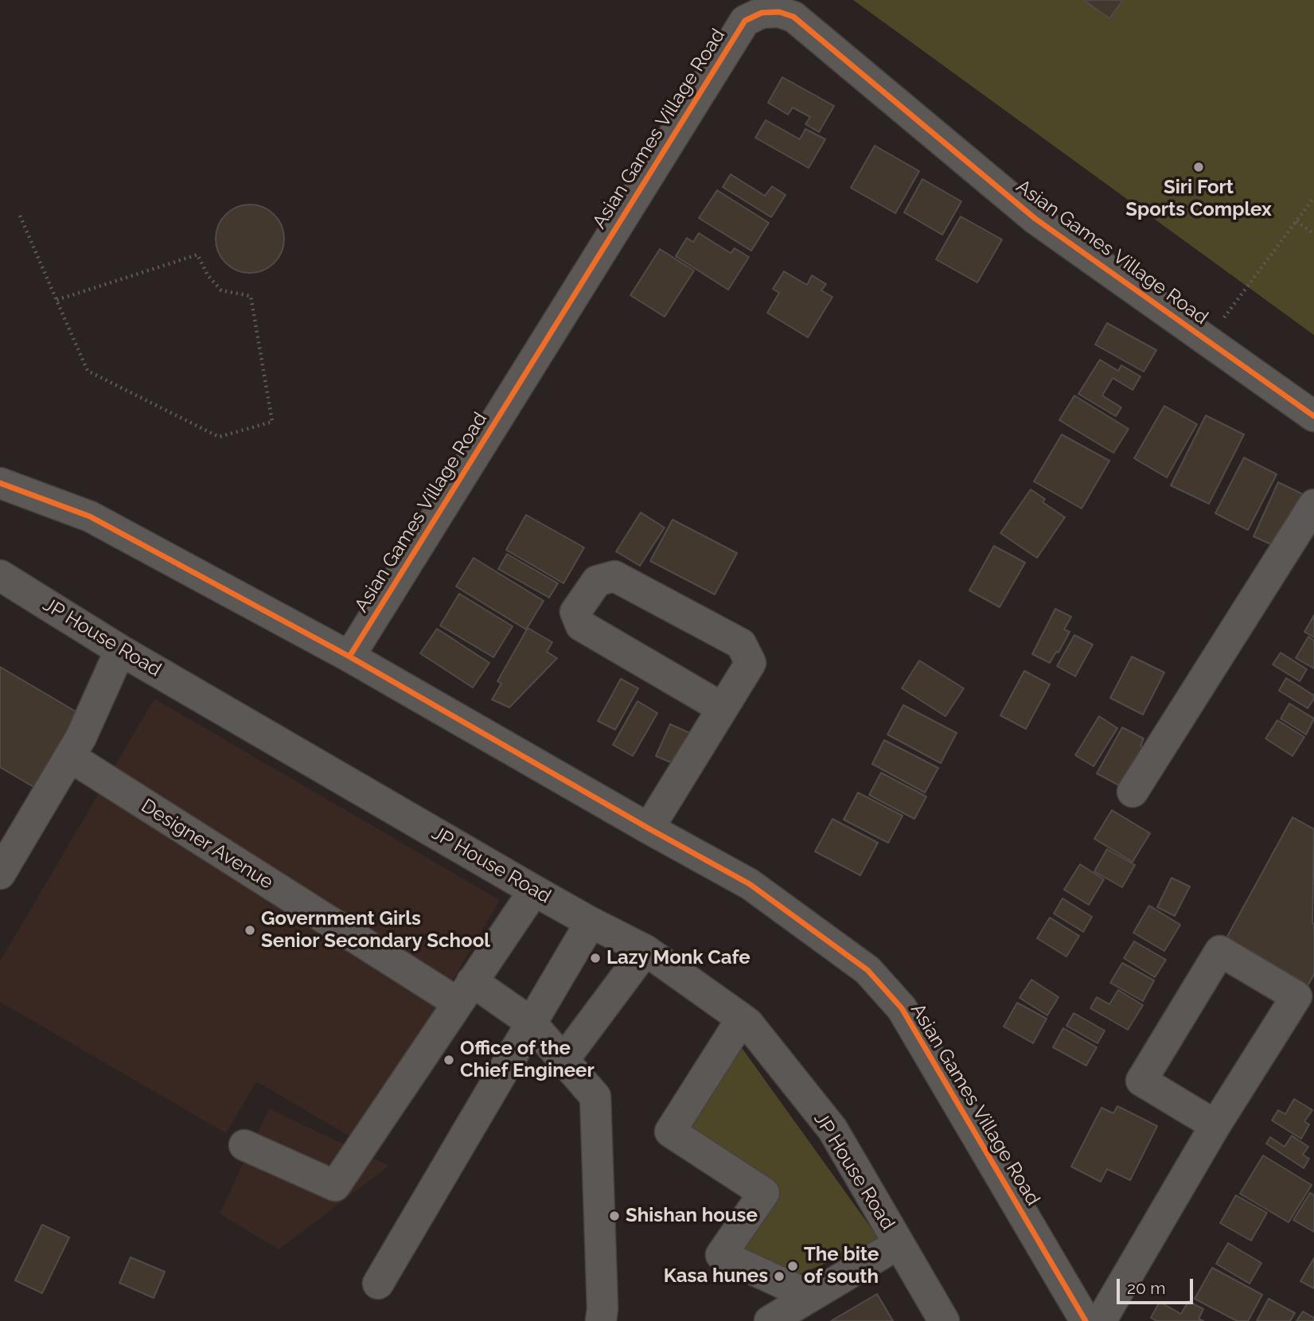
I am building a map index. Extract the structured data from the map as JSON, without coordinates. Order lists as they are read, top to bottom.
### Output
{
  "streets": {
    "street": ["Asian Games Village Road", "JP House Road", "Designer Avenue"]
  },
  "places": [
    "Siri Fort Sports Complex",
    "Government Girls Senior Secondary School",
    "Lazy Monk Cafe",
    "Office of the Chief Engineer",
    "Shishan house",
    "The bite of south",
    "Kasa hunes"
  ],
  "scale_bar": "20 m"
}
